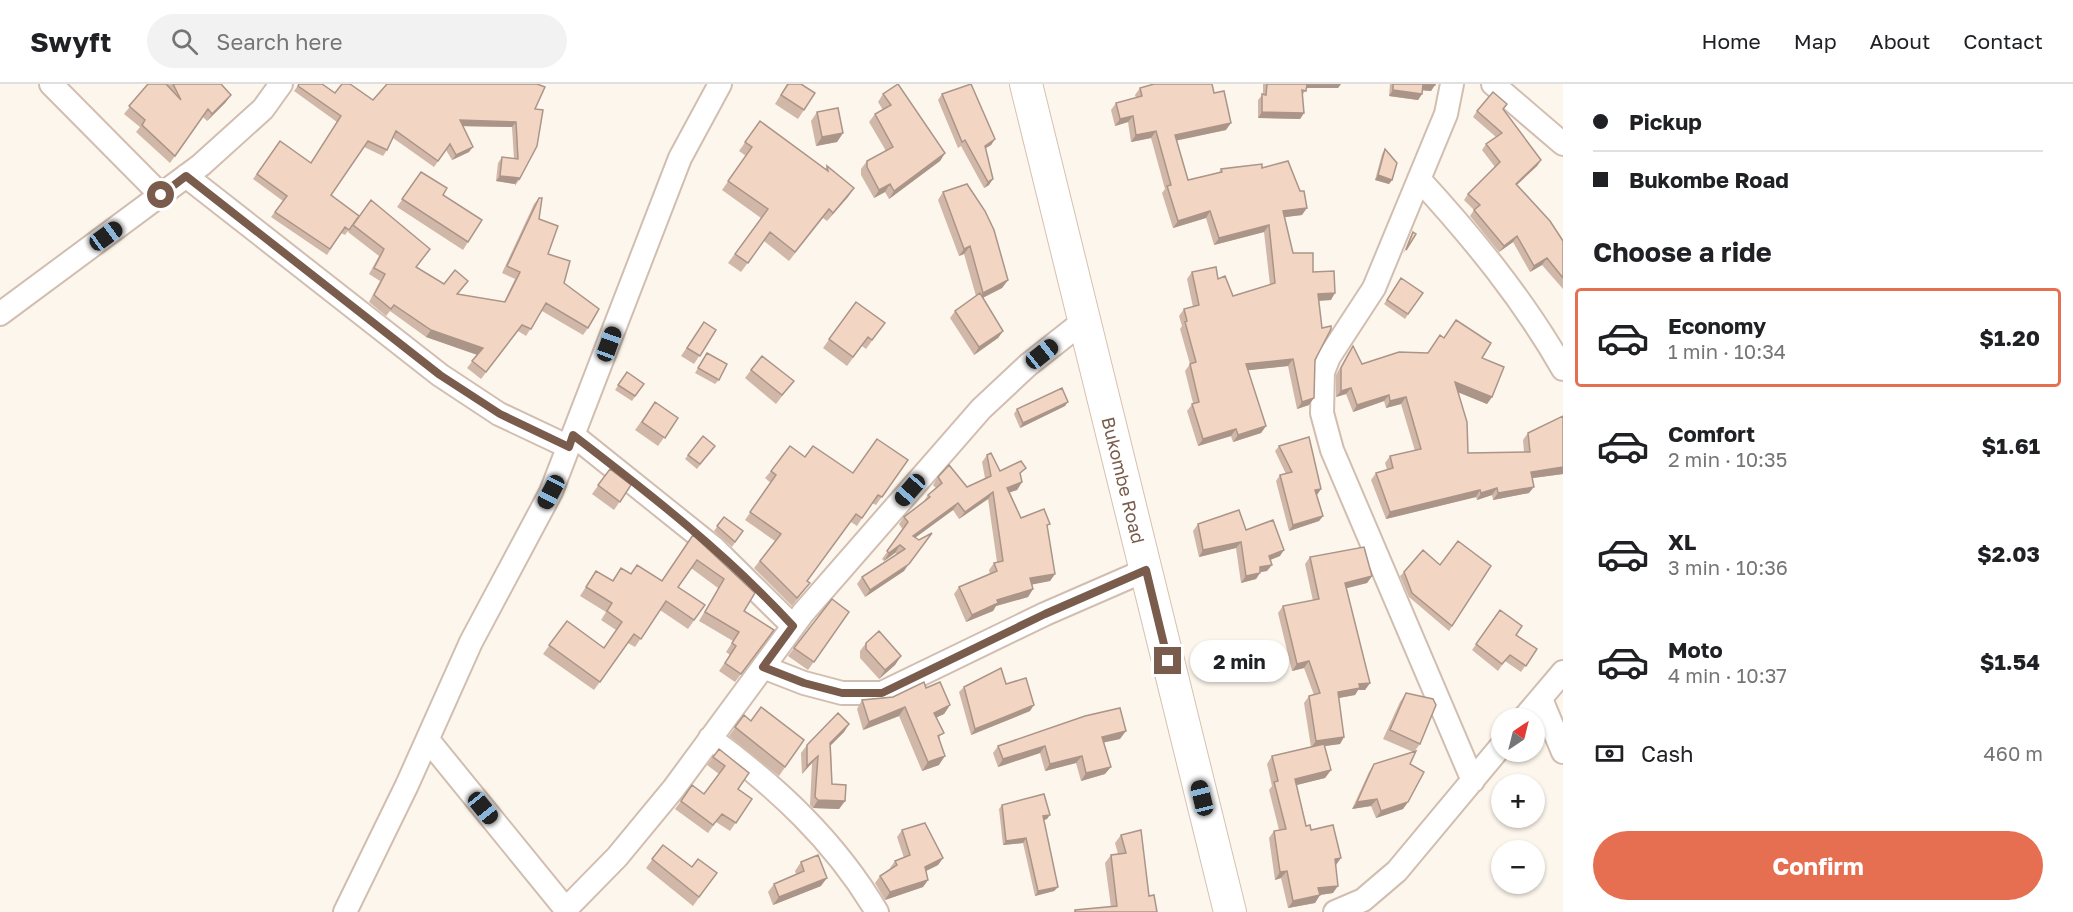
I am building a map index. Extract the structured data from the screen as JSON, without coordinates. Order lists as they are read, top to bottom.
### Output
{
  "streets": {
    "main road": ["Bukombe Road"]
  },
  "north": "top right",
  "page": {
    "header": "Swyft",
    "search": "Search here",
    "nav": [
      "Home",
      "Map",
      "About",
      "Contact"
    ],
    "banner": ["Pickup", "Bukombe Road"],
    "heading": "Choose a ride",
    "list": [
      {
        "name": "Economy",
        "note": "1 min · 10:34",
        "value": "$1.20"
      },
      {
        "name": "Comfort",
        "note": "2 min · 10:35",
        "value": "$1.61"
      },
      {
        "name": "XL",
        "note": "3 min · 10:36",
        "value": "$2.03"
      },
      {
        "name": "Moto",
        "note": "4 min · 10:37",
        "value": "$1.54"
      }
    ],
    "bubble": "2 min",
    "map_buttons": ["+", "−"],
    "pay": ["Cash", "460 m"],
    "buttons": "Confirm"
  }
}
